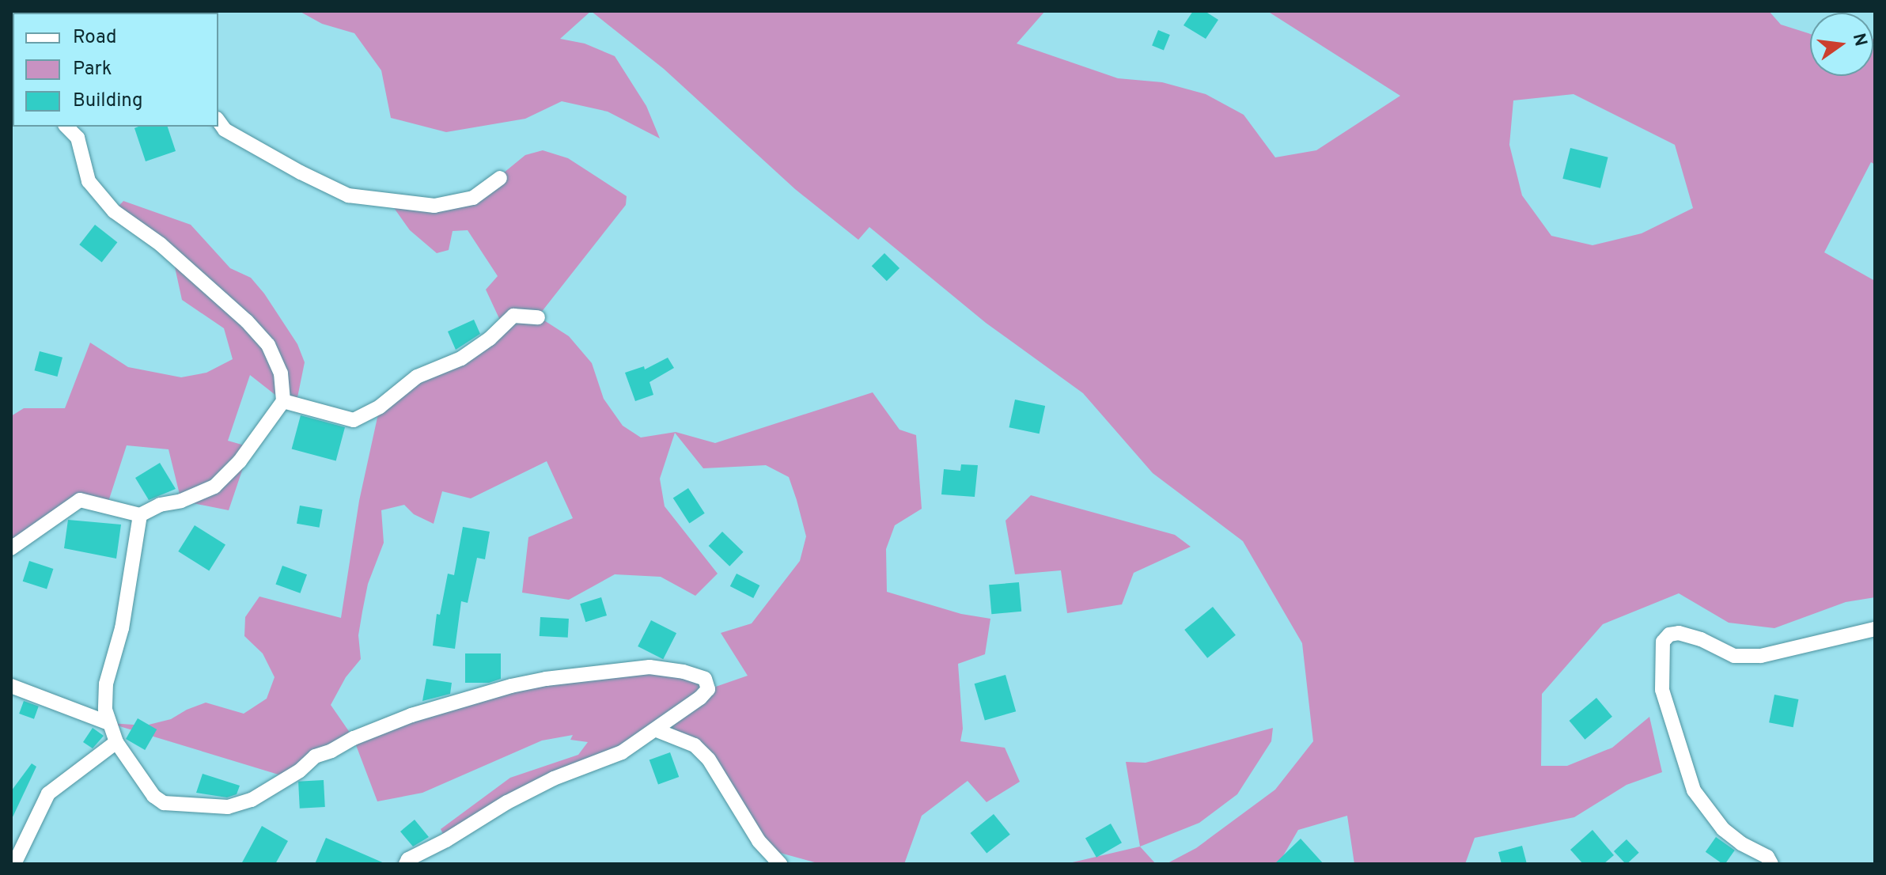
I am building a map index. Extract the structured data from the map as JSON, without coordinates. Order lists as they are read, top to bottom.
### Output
{
  "legend": ["Road", "Park", "Building"],
  "north": "right"
}
